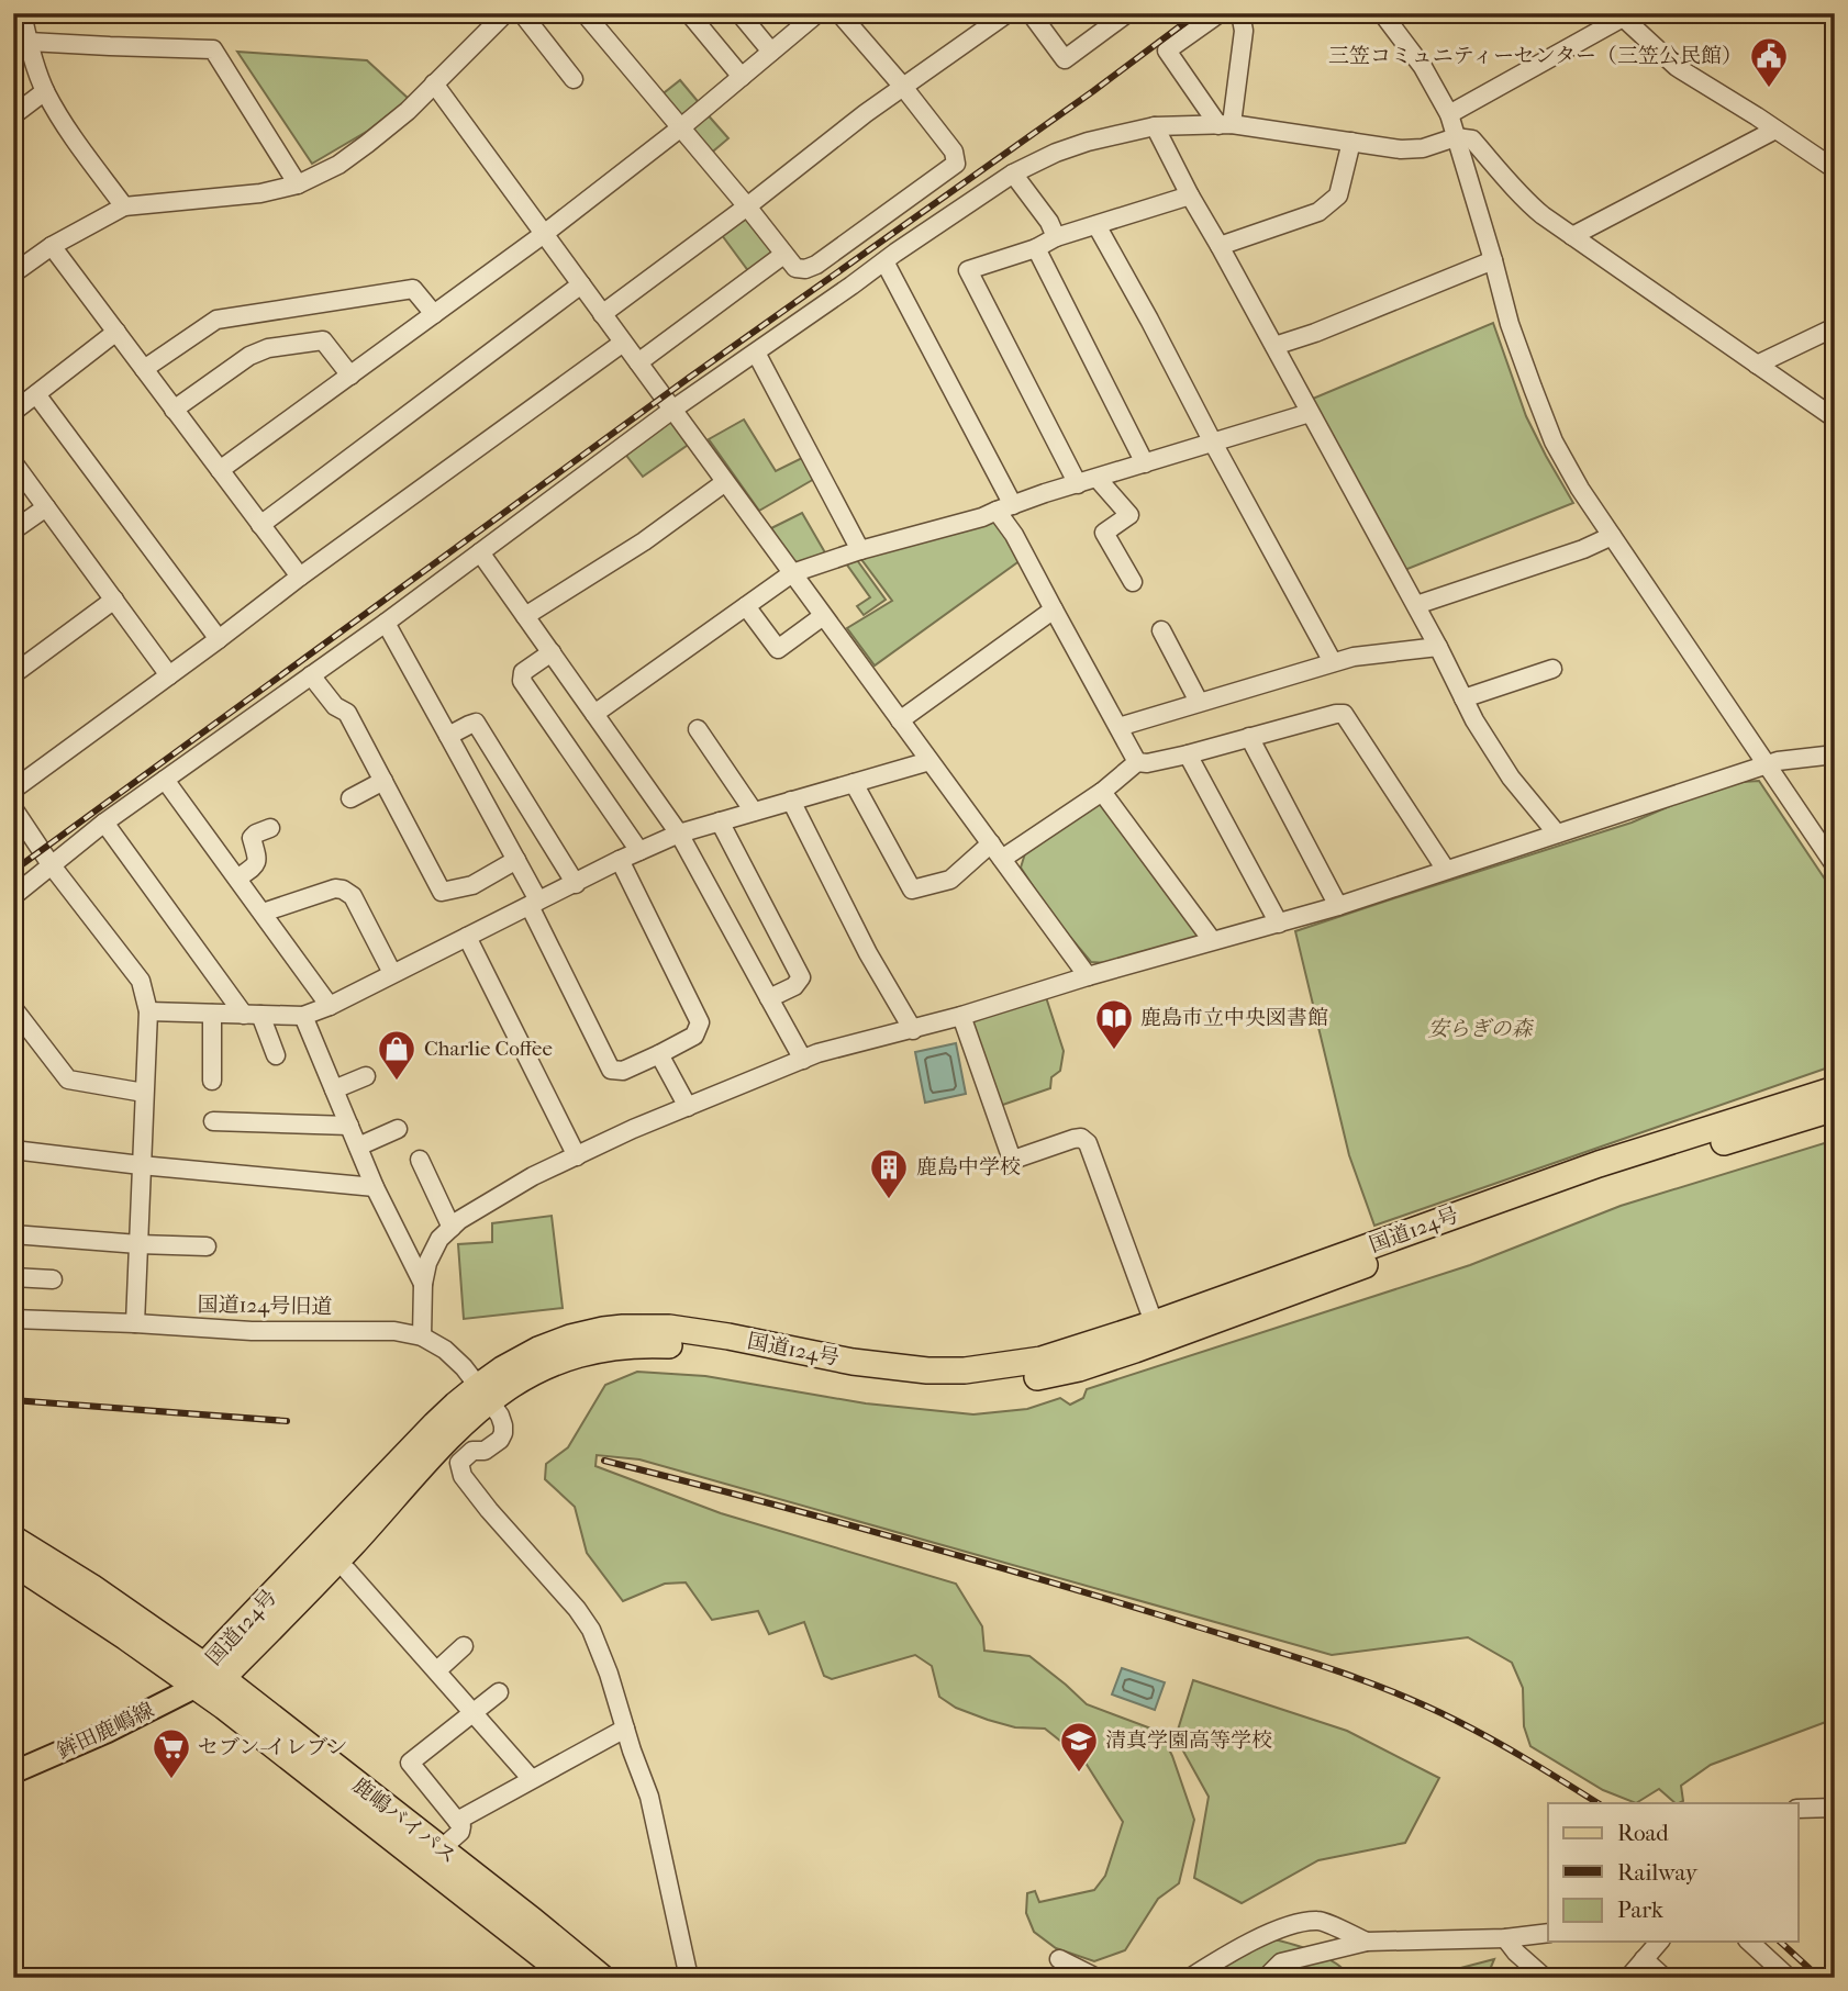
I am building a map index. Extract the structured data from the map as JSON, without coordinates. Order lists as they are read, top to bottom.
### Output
{
  "streets": {
    "highway": ["国道124号", "鹿嶋バイパス"],
    "main road": ["鉾田鹿嶋線"],
    "street": ["国道124号旧道"]
  },
  "crossings": [
    ["国道124号", "国道124号旧道"],
    ["国道124号", "鉾田鹿嶋線"],
    ["国道124号", "鹿嶋バイパス"],
    ["鉾田鹿嶋線", "鹿嶋バイパス"]
  ],
  "parks": ["安らぎの森"],
  "places": {
    "public building": ["三笠コミュニティーセンター（三笠公民館）"],
    "library": ["鹿島市立中央図書館"],
    "shop": ["Charlie Coffee"],
    "building": ["鹿島中学校"],
    "school or university": ["清真学園高等学校"],
    "supermarket": ["セブン-イレブン"]
  },
  "legend": ["Road", "Railway", "Park"]
}
